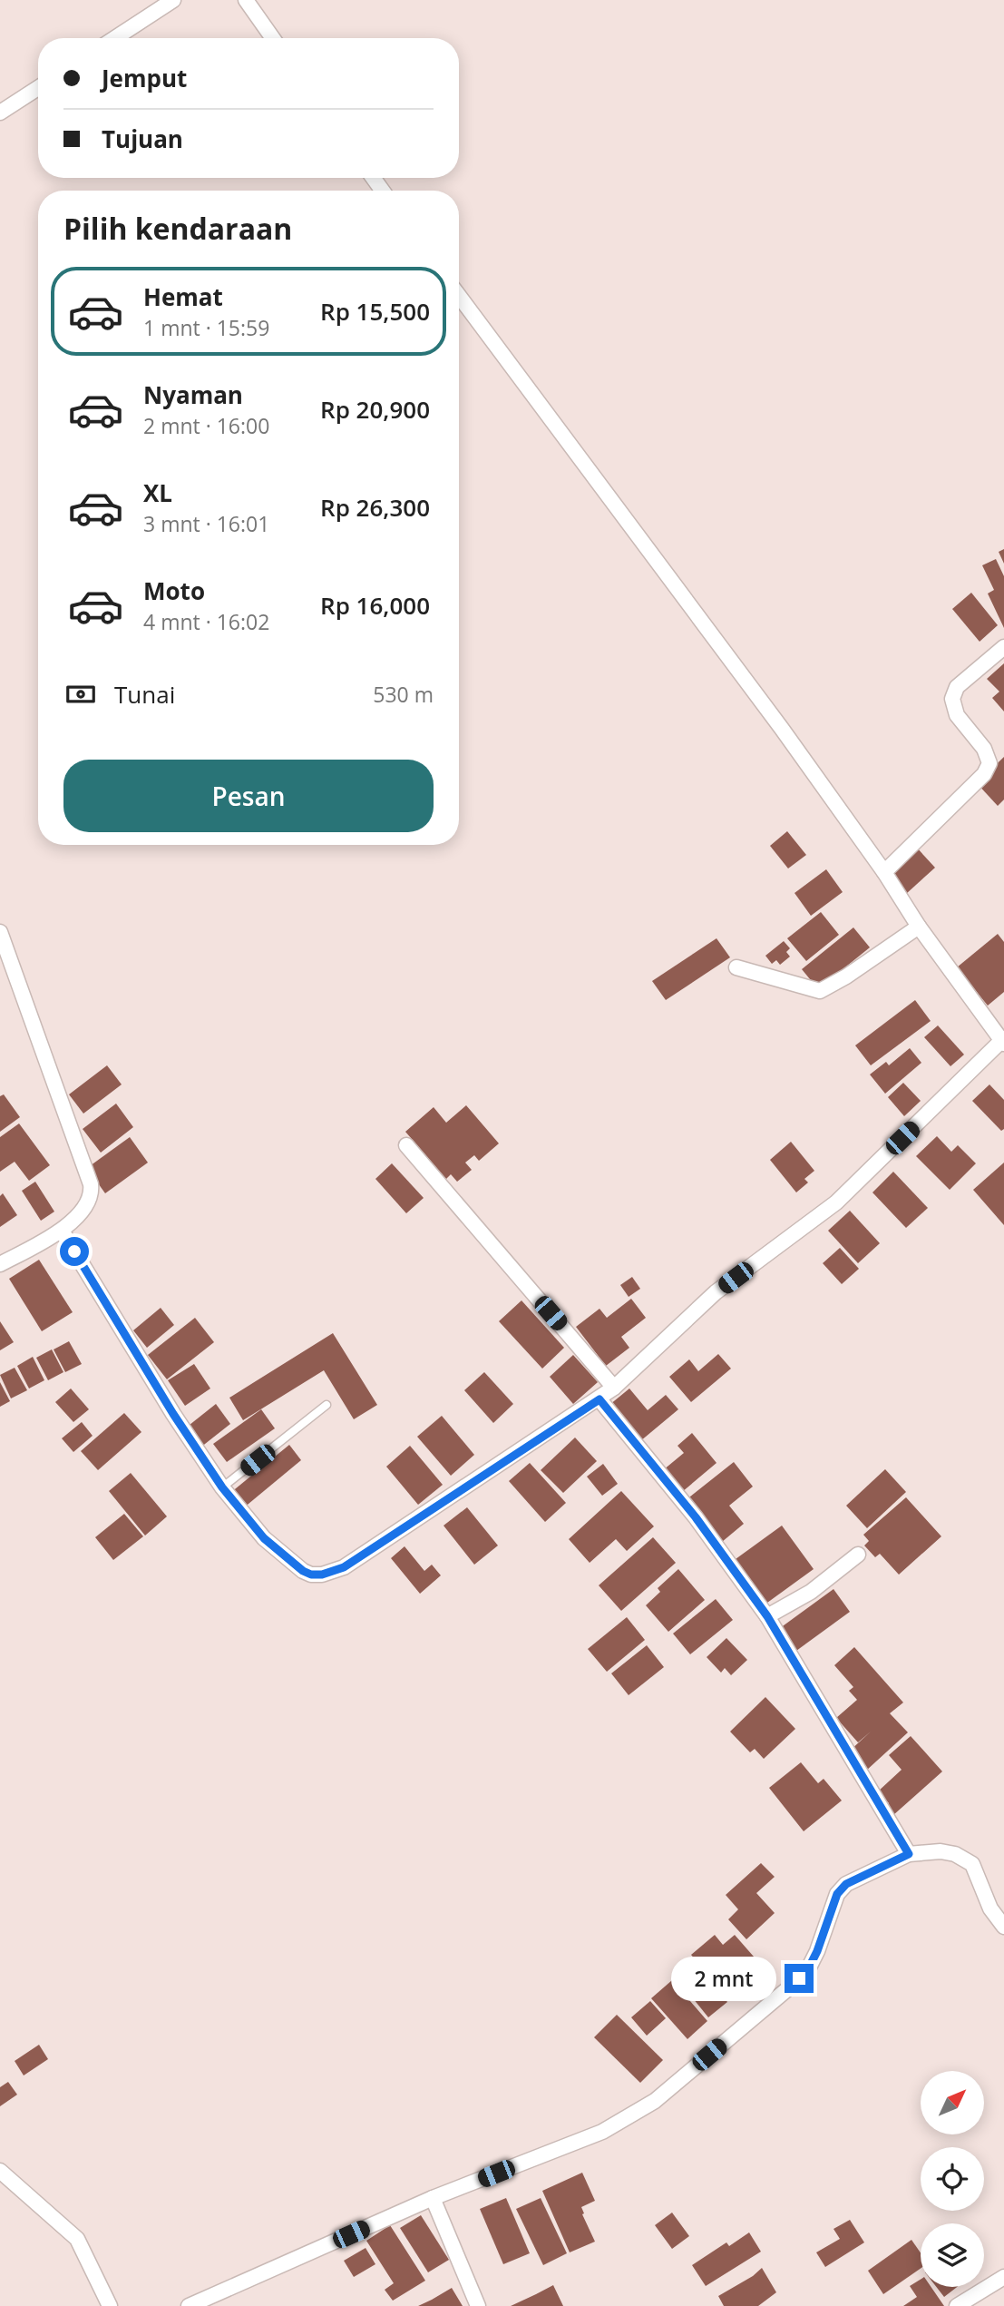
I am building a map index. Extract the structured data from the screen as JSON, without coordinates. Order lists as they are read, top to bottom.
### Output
{
  "north": "top right",
  "page": {
    "banner": ["Jemput", "Tujuan"],
    "heading": "Pilih kendaraan",
    "list": [
      {
        "name": "Hemat",
        "note": "1 mnt · 15:59",
        "value": "Rp 15,500"
      },
      {
        "name": "Nyaman",
        "note": "2 mnt · 16:00",
        "value": "Rp 20,900"
      },
      {
        "name": "XL",
        "note": "3 mnt · 16:01",
        "value": "Rp 26,300"
      },
      {
        "name": "Moto",
        "note": "4 mnt · 16:02",
        "value": "Rp 16,000"
      }
    ],
    "pay": ["Tunai", "530 m"],
    "buttons": "Pesan",
    "bubble": "2 mnt"
  }
}
